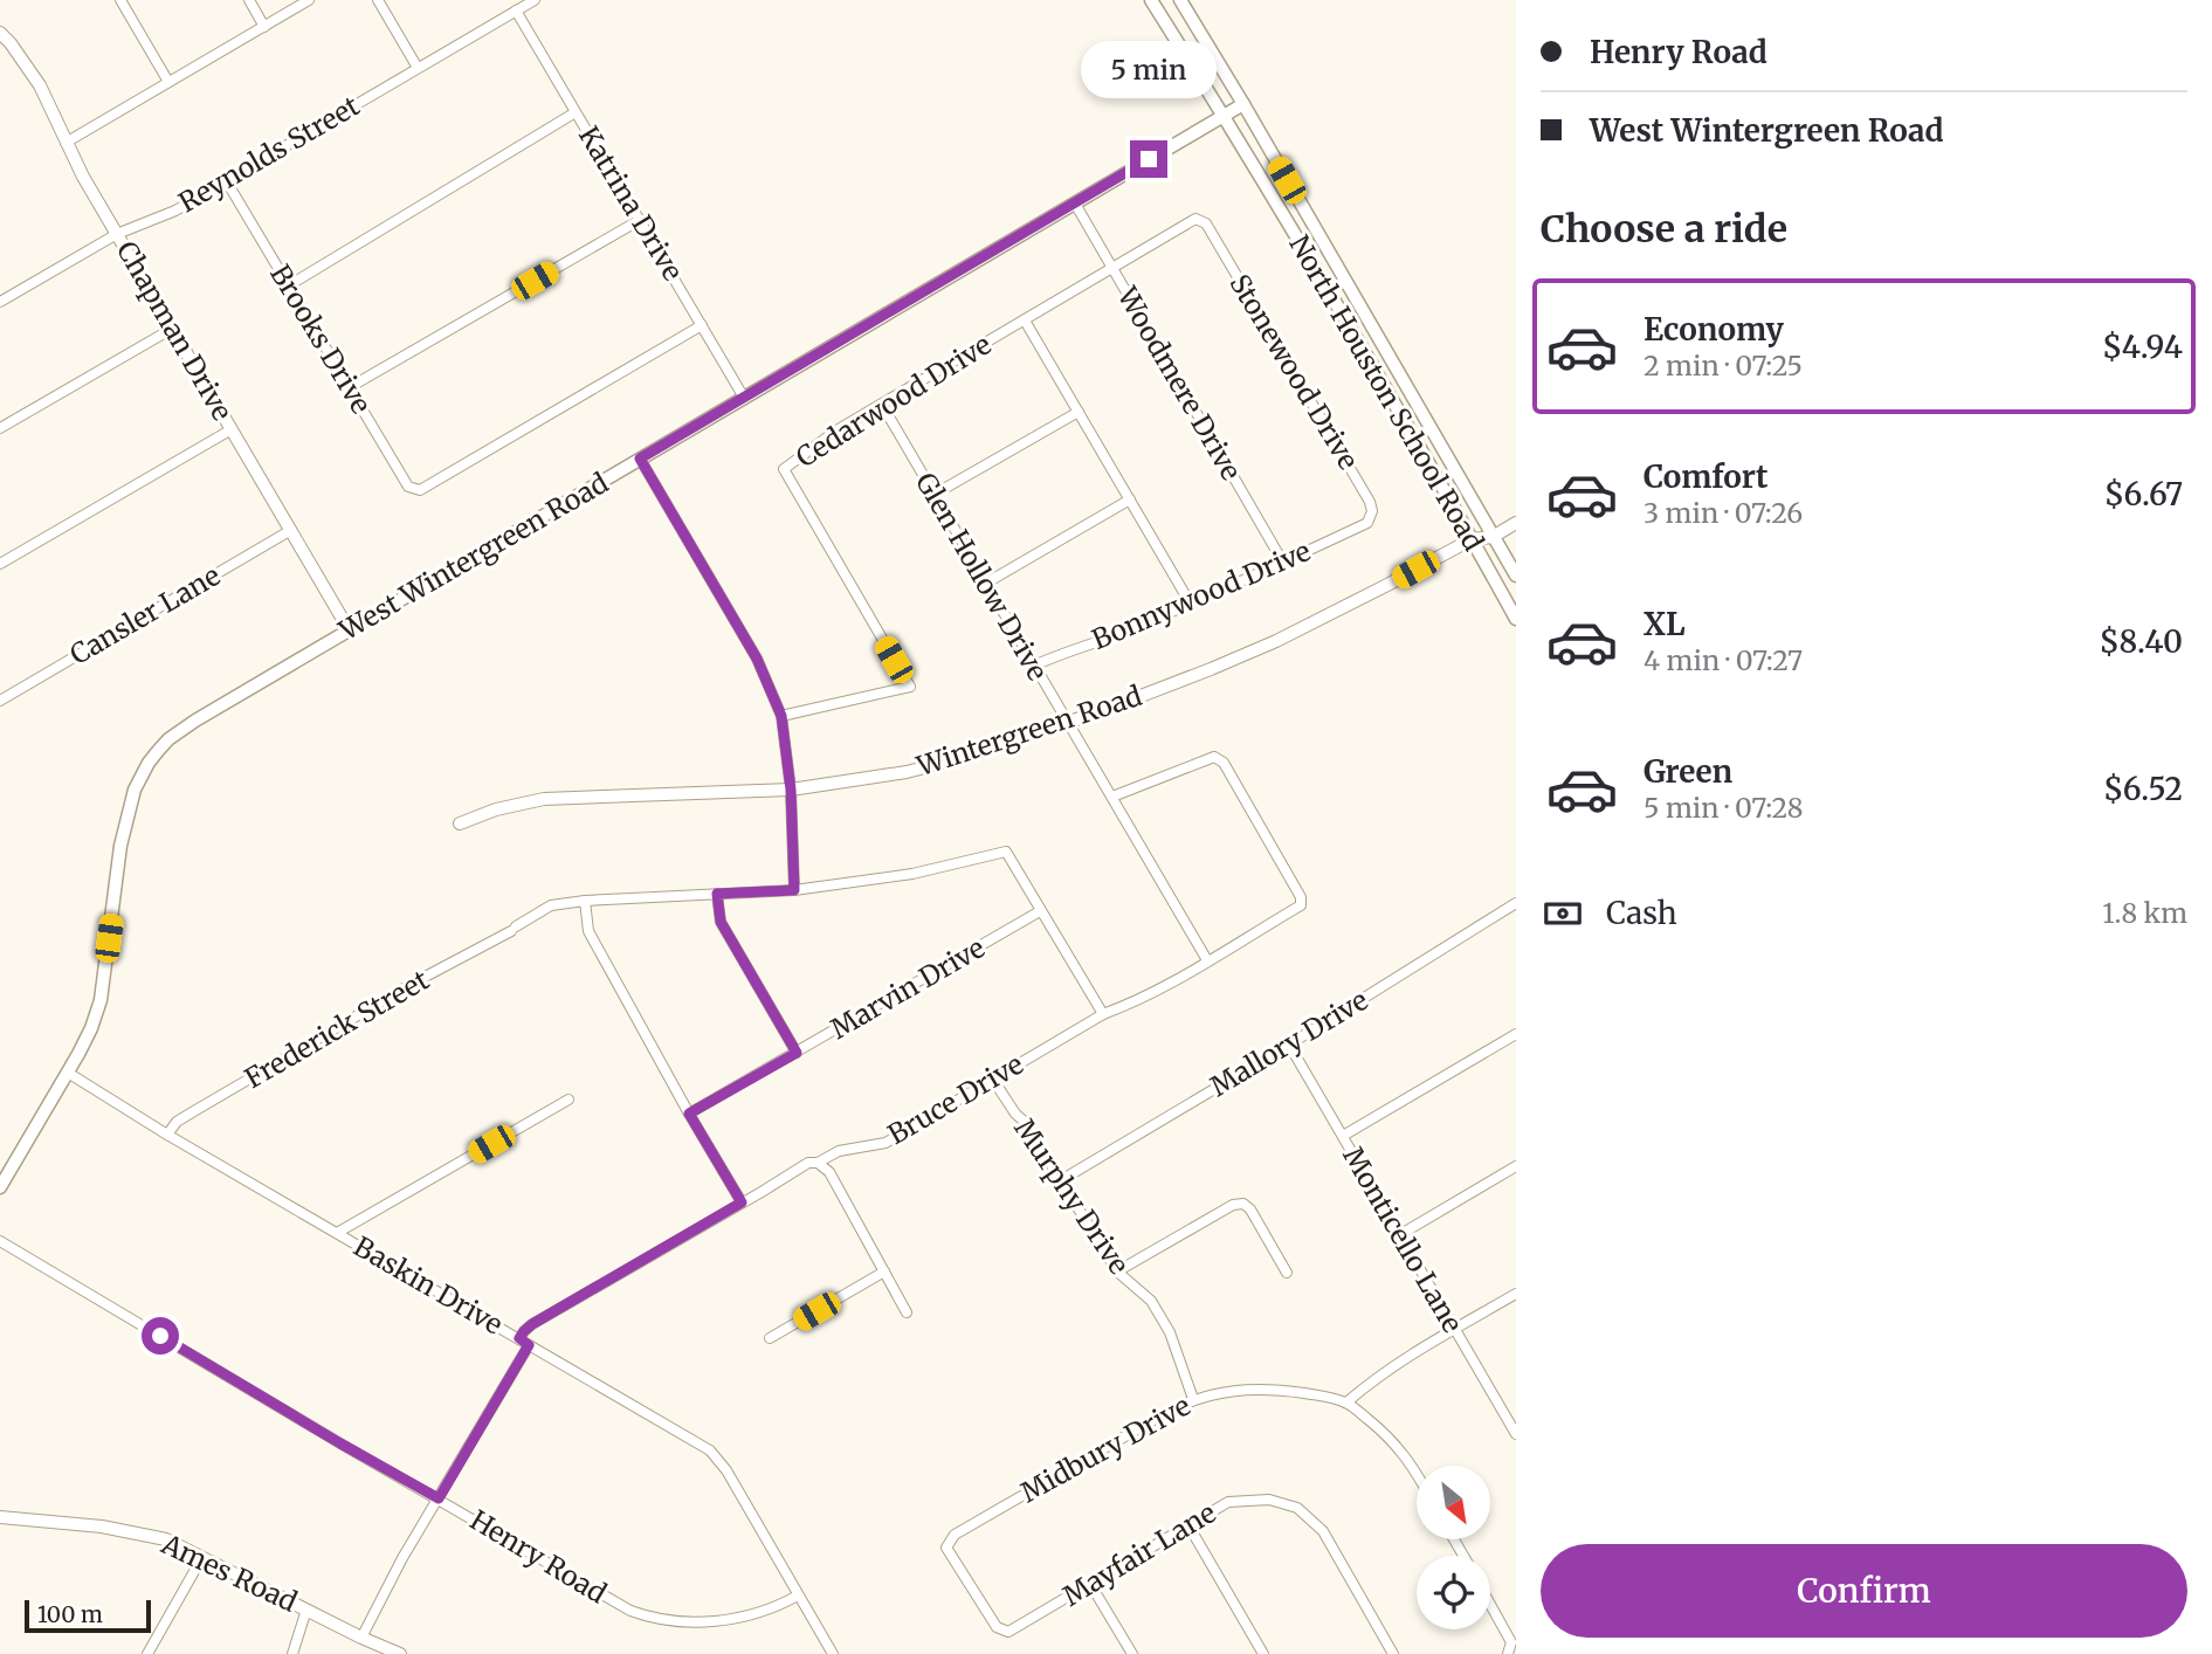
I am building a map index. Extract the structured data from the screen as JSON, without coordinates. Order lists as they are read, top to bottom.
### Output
{
  "streets": {
    "main road": ["North Houston School Road", "West Wintergreen Road"],
    "street": [
      "Reynolds Street",
      "Katrina Drive",
      "Chapman Drive",
      "Brooks Drive",
      "Stonewood Drive",
      "Woodmere Drive",
      "Cedarwood Drive",
      "Glen Hollow Drive",
      "Bonnywood Drive",
      "Cansler Lane",
      "Wintergreen Road",
      "Marvin Drive",
      "Frederick Street",
      "Mallory Drive",
      "Bruce Drive",
      "Murphy Drive",
      "Monticello Lane",
      "Baskin Drive",
      "Midbury Drive",
      "Mayfair Lane",
      "Henry Road",
      "Ames Road"
    ]
  },
  "crossings": [
    ["Reynolds Street", "Katrina Drive"],
    ["Reynolds Street", "Chapman Drive"],
    ["Reynolds Street", "Brooks Drive"],
    ["Katrina Drive", "Brooks Drive"],
    ["Katrina Drive", "West Wintergreen Road"],
    ["Chapman Drive", "West Wintergreen Road"],
    ["Chapman Drive", "Cansler Lane"],
    ["Stonewood Drive", "Cedarwood Drive"],
    ["Stonewood Drive", "Bonnywood Drive"],
    ["Woodmere Drive", "Cedarwood Drive"],
    ["Woodmere Drive", "West Wintergreen Road"],
    ["Woodmere Drive", "Bonnywood Drive"],
    ["North Houston School Road", "West Wintergreen Road"],
    ["North Houston School Road", "Wintergreen Road"],
    ["Cedarwood Drive", "Glen Hollow Drive"],
    ["West Wintergreen Road", "Baskin Drive"],
    ["Glen Hollow Drive", "Bonnywood Drive"],
    ["Glen Hollow Drive", "Wintergreen Road"],
    ["Glen Hollow Drive", "Bruce Drive"],
    ["Marvin Drive", "Frederick Street"],
    ["Frederick Street", "Bruce Drive"],
    ["Frederick Street", "Baskin Drive"],
    ["Mallory Drive", "Murphy Drive"],
    ["Mallory Drive", "Monticello Lane"],
    ["Bruce Drive", "Murphy Drive"],
    ["Bruce Drive", "Baskin Drive"],
    ["Bruce Drive", "Henry Road"],
    ["Bruce Drive", "Ames Road"],
    ["Murphy Drive", "Midbury Drive"],
    ["Baskin Drive", "Henry Road"],
    ["Midbury Drive", "Mayfair Lane"]
  ],
  "scale_bar": "100 m",
  "north": "bottom right",
  "page": {
    "banner": ["Henry Road", "West Wintergreen Road"],
    "bubble": "5 min",
    "heading": "Choose a ride",
    "list": [
      {
        "name": "Economy",
        "note": "2 min · 07:25",
        "value": "$4.94"
      },
      {
        "name": "Comfort",
        "note": "3 min · 07:26",
        "value": "$6.67"
      },
      {
        "name": "XL",
        "note": "4 min · 07:27",
        "value": "$8.40"
      },
      {
        "name": "Green",
        "note": "5 min · 07:28",
        "value": "$6.52"
      }
    ],
    "pay": ["Cash", "1.8 km"],
    "buttons": "Confirm",
    "scale": "100 m"
  }
}
